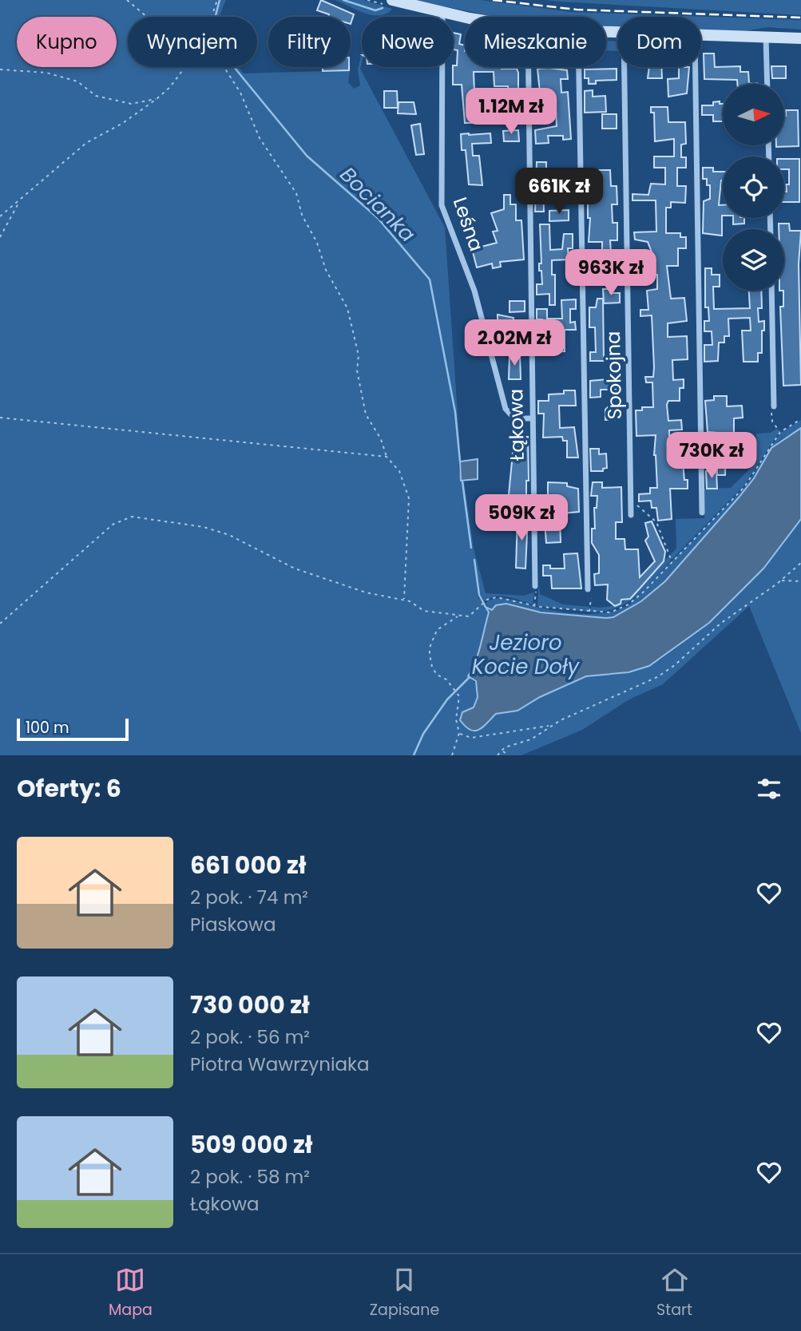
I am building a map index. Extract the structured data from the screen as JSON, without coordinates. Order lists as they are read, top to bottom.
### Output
{
  "streets": {
    "street": ["Leśna", "Spokojna", "Łąkowa"]
  },
  "crossings": [
    ["Leśna", "Łąkowa"]
  ],
  "water": ["Bocianka", "Jezioro Kocie Doły"],
  "scale_bar": "100 m",
  "north": "right",
  "page": {
    "chip": [
      "Kupno",
      "Wynajem",
      "Filtry",
      "Nowe",
      "Mieszkanie",
      "Dom"
    ],
    "price": [
      "1.12M zł",
      "661K zł",
      "963K zł",
      "2.02M zł",
      "730K zł",
      "509K zł"
    ],
    "scale": "100 m",
    "heading": "Oferty: 6",
    "list": [
      {
        "name": "661 000 zł",
        "note": "2 pok. · 74 m² · Piaskowa"
      },
      {
        "name": "730 000 zł",
        "note": "2 pok. · 56 m² · Piotra Wawrzyniaka"
      },
      {
        "name": "509 000 zł",
        "note": "2 pok. · 58 m² · Łąkowa"
      }
    ],
    "tabs": ["Mapa", "Zapisane", "Start"]
  }
}
